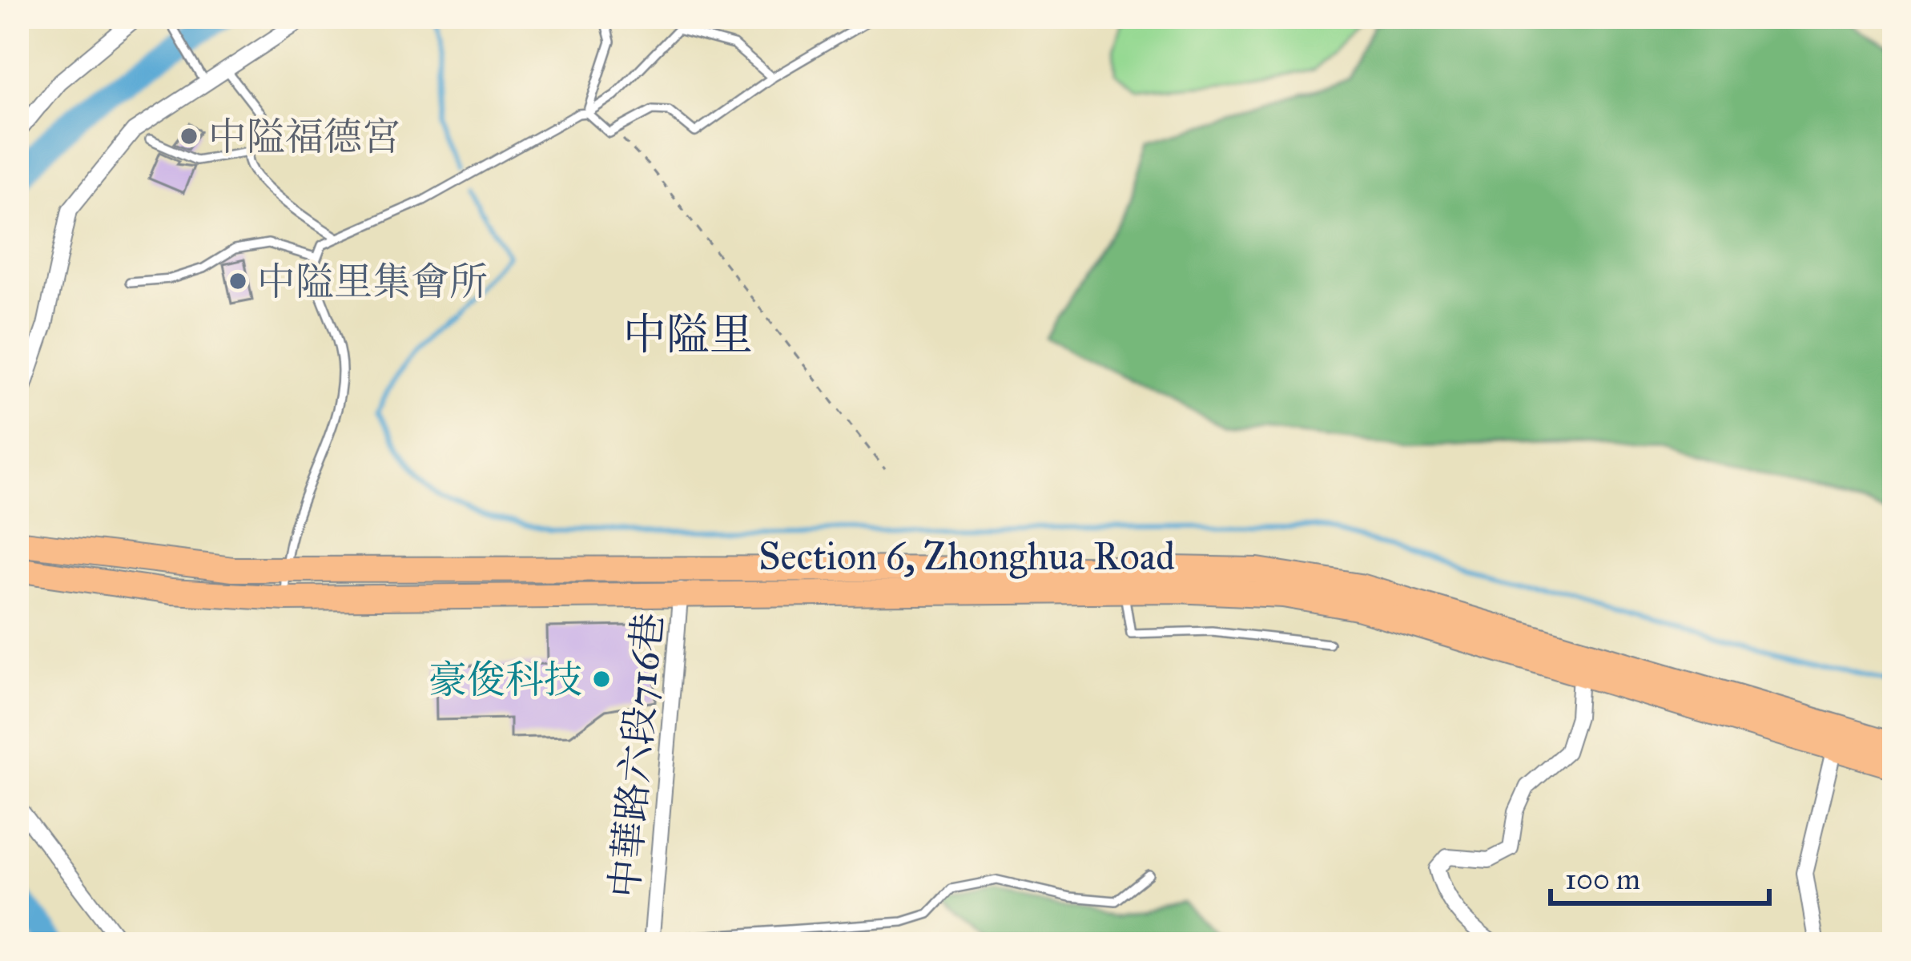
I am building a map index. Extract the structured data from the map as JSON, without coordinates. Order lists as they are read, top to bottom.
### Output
{
  "streets": {
    "main road": ["Section 6, Zhonghua Road"],
    "street": ["中華路六段716巷"]
  },
  "crossings": [
    ["Section 6, Zhonghua Road", "中華路六段716巷"]
  ],
  "districts": ["中隘里"],
  "places": ["中隘福德宮", "中隘里集會所", "豪俊科技"],
  "scale_bar": "100 m"
}
